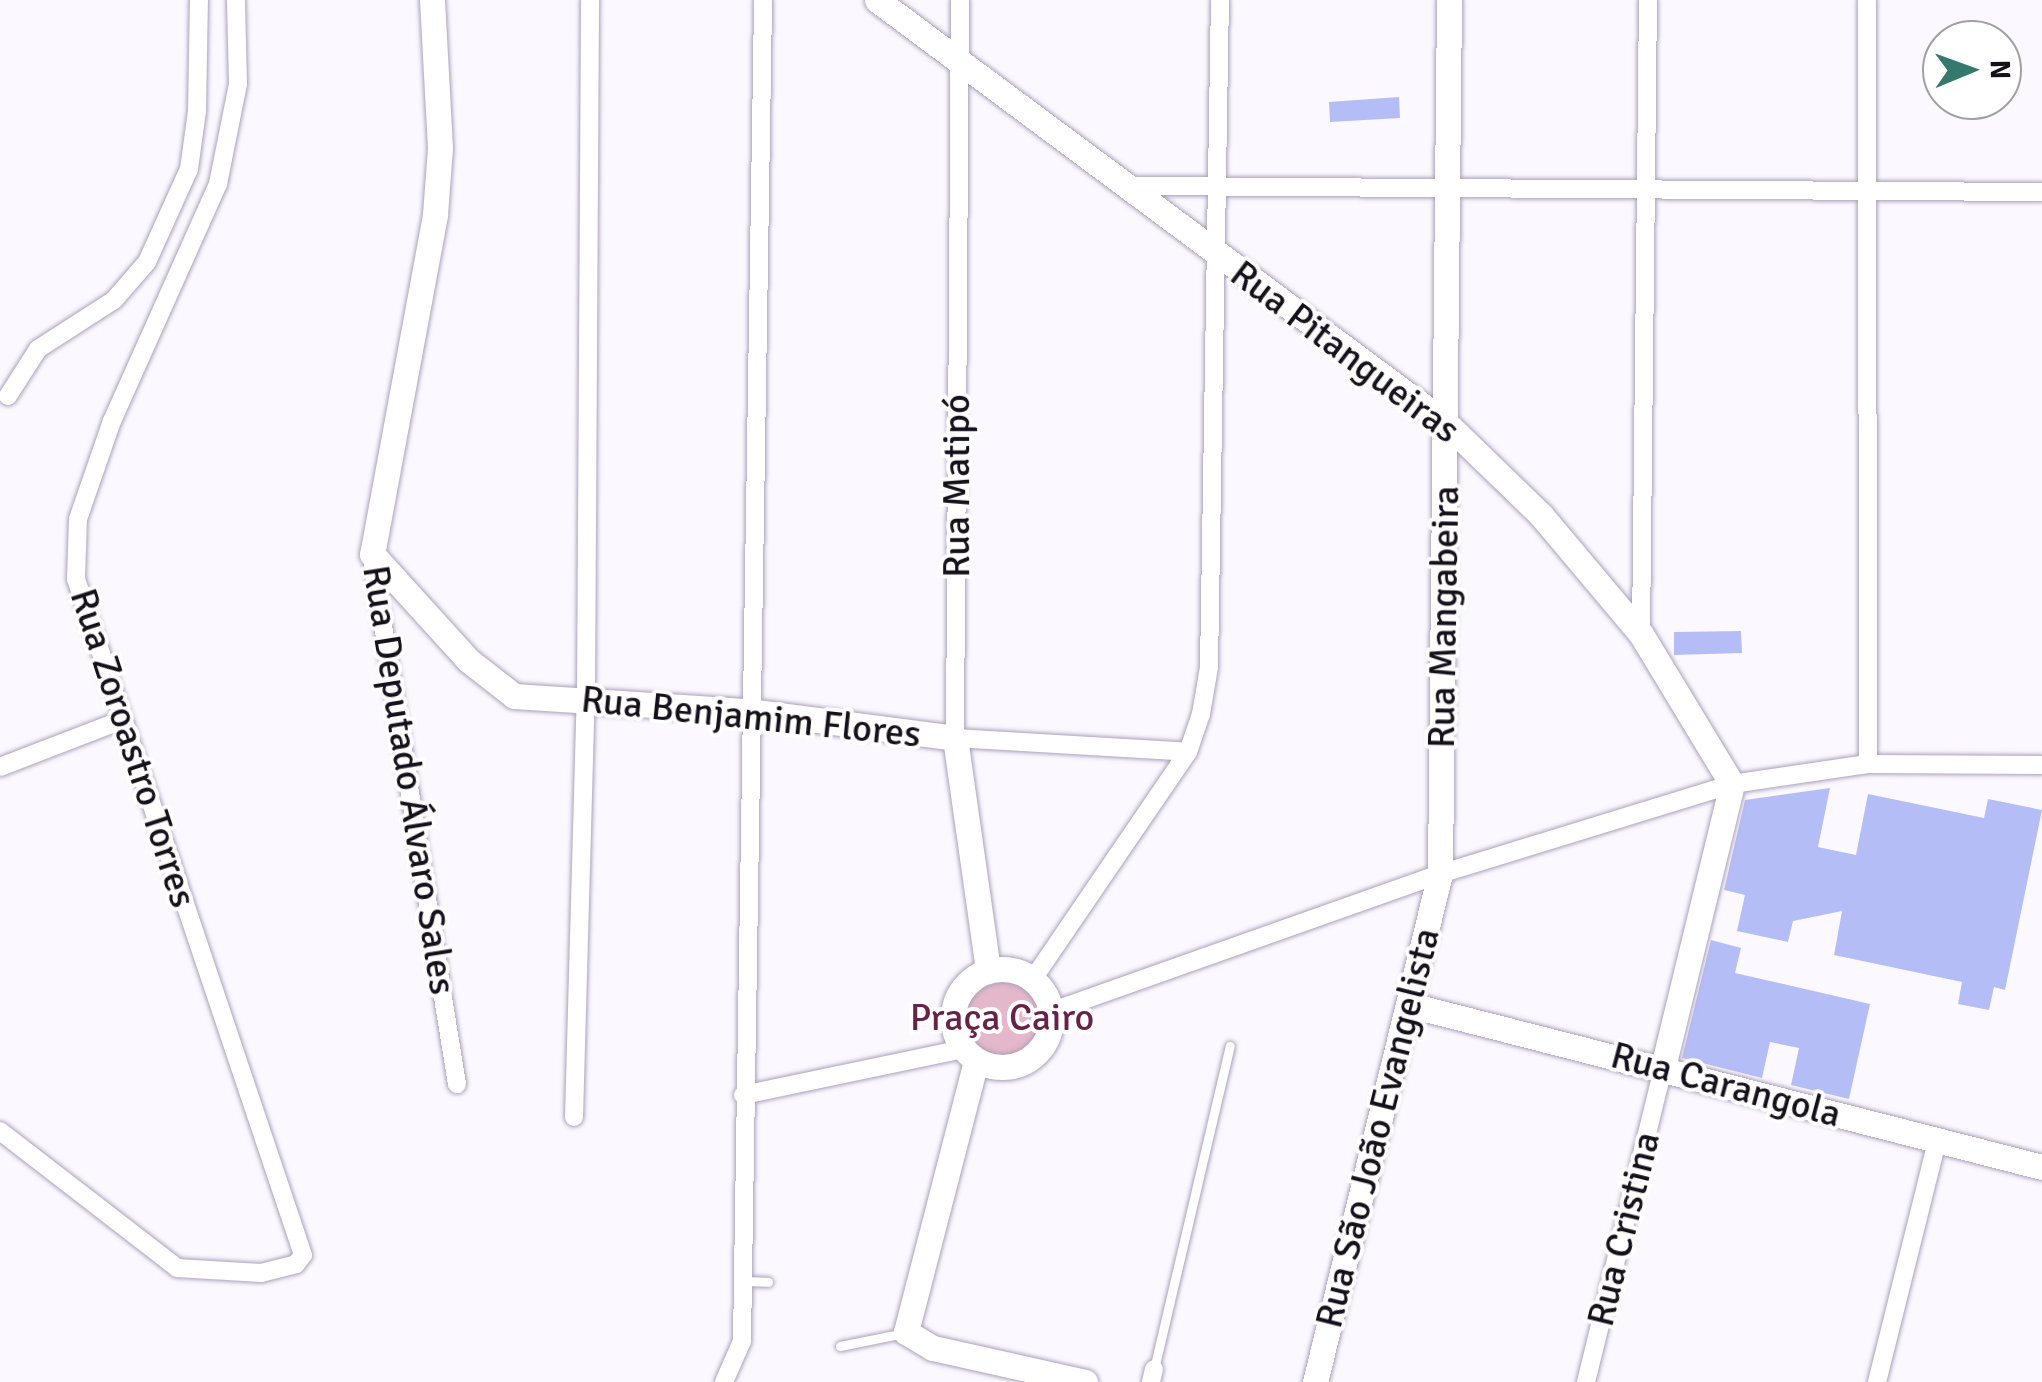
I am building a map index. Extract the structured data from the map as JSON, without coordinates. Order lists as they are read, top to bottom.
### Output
{
  "streets": {
    "street": [
      "Rua Pitangueiras",
      "Rua Matipó",
      "Rua Mangabeira",
      "Rua Benjamim Flores",
      "Rua Zoroastro Torres",
      "Rua Deputado Álvaro Sales",
      "Rua Carangola",
      "Rua São João Evangelista",
      "Rua Cristina"
    ]
  },
  "crossings": [
    ["Rua Pitangueiras", "Rua Matipó"],
    ["Rua Pitangueiras", "Rua Mangabeira"],
    ["Rua Pitangueiras", "Rua Cristina"],
    ["Rua Matipó", "Rua Benjamim Flores"],
    ["Rua Mangabeira", "Rua São João Evangelista"],
    ["Rua Benjamim Flores", "Rua Deputado Álvaro Sales"],
    ["Rua Carangola", "Rua São João Evangelista"],
    ["Rua Carangola", "Rua Cristina"]
  ],
  "parks": ["Praça Cairo"],
  "north": "right"
}
